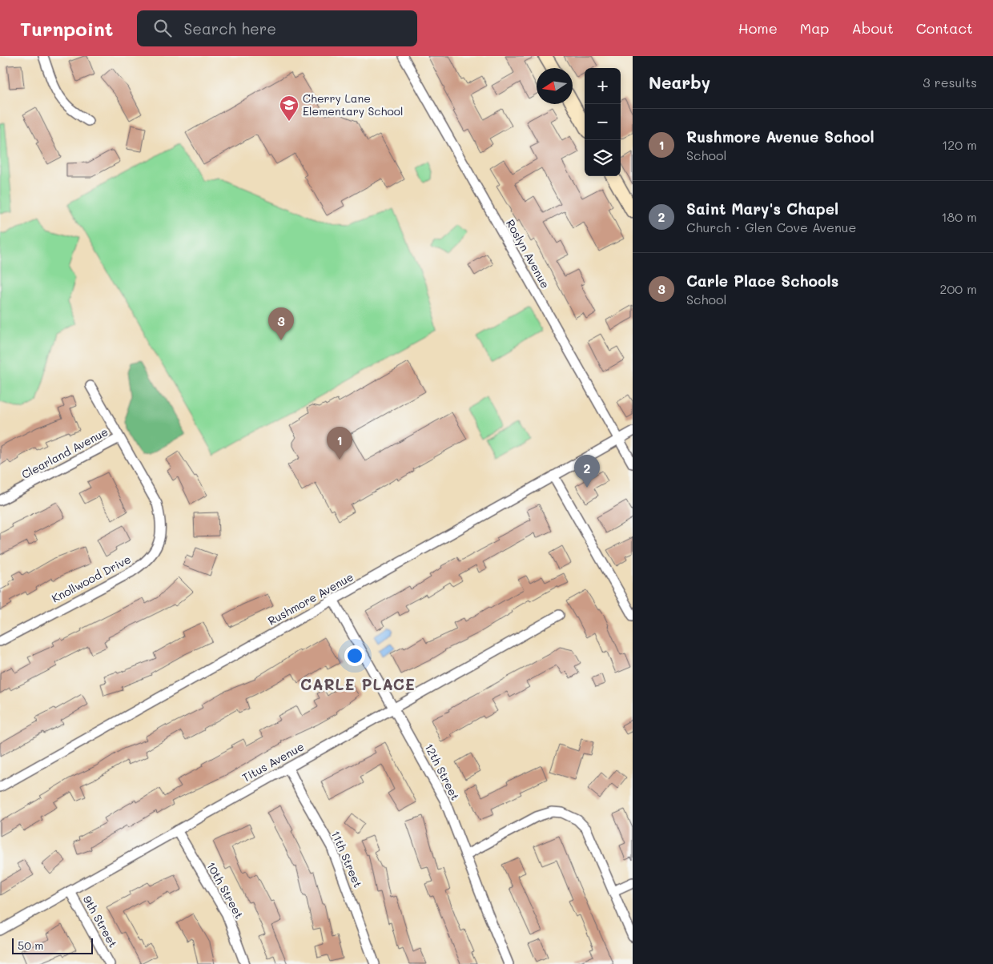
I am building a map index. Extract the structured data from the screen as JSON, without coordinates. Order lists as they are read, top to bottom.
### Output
{
  "streets": {
    "street": [
      "Roslyn Avenue",
      "Clearland Avenue",
      "Knollwood Drive",
      "Rushmore Avenue",
      "Titus Avenue",
      "12th Street",
      "11th Street",
      "10th Street",
      "9th Street"
    ]
  },
  "crossings": [
    ["Roslyn Avenue", "Rushmore Avenue"],
    ["Clearland Avenue", "Knollwood Drive"],
    ["Rushmore Avenue", "12th Street"],
    ["Titus Avenue", "12th Street"],
    ["Titus Avenue", "11th Street"],
    ["Titus Avenue", "10th Street"],
    ["Titus Avenue", "9th Street"]
  ],
  "districts": ["CARLE PLACE"],
  "places": {
    "school or university": ["Cherry Lane Elementary School"]
  },
  "scale_bar": "50 m",
  "north": "left",
  "page": {
    "header": "Turnpoint",
    "search": "Search here",
    "nav": [
      "Home",
      "Map",
      "About",
      "Contact"
    ],
    "heading": ["Nearby", "3 results"],
    "map_buttons": ["+", "−"],
    "list": [
      {
        "mark": "1",
        "name": "Rushmore Avenue School",
        "note": "School",
        "value": "120 m"
      },
      {
        "mark": "2",
        "name": "Saint Mary's Chapel",
        "note": "Church · Glen Cove Avenue",
        "value": "180 m"
      },
      {
        "mark": "3",
        "name": "Carle Place Schools",
        "note": "School",
        "value": "200 m"
      }
    ],
    "pins": ["3", "1", "2"],
    "scale": "50 m"
  }
}
